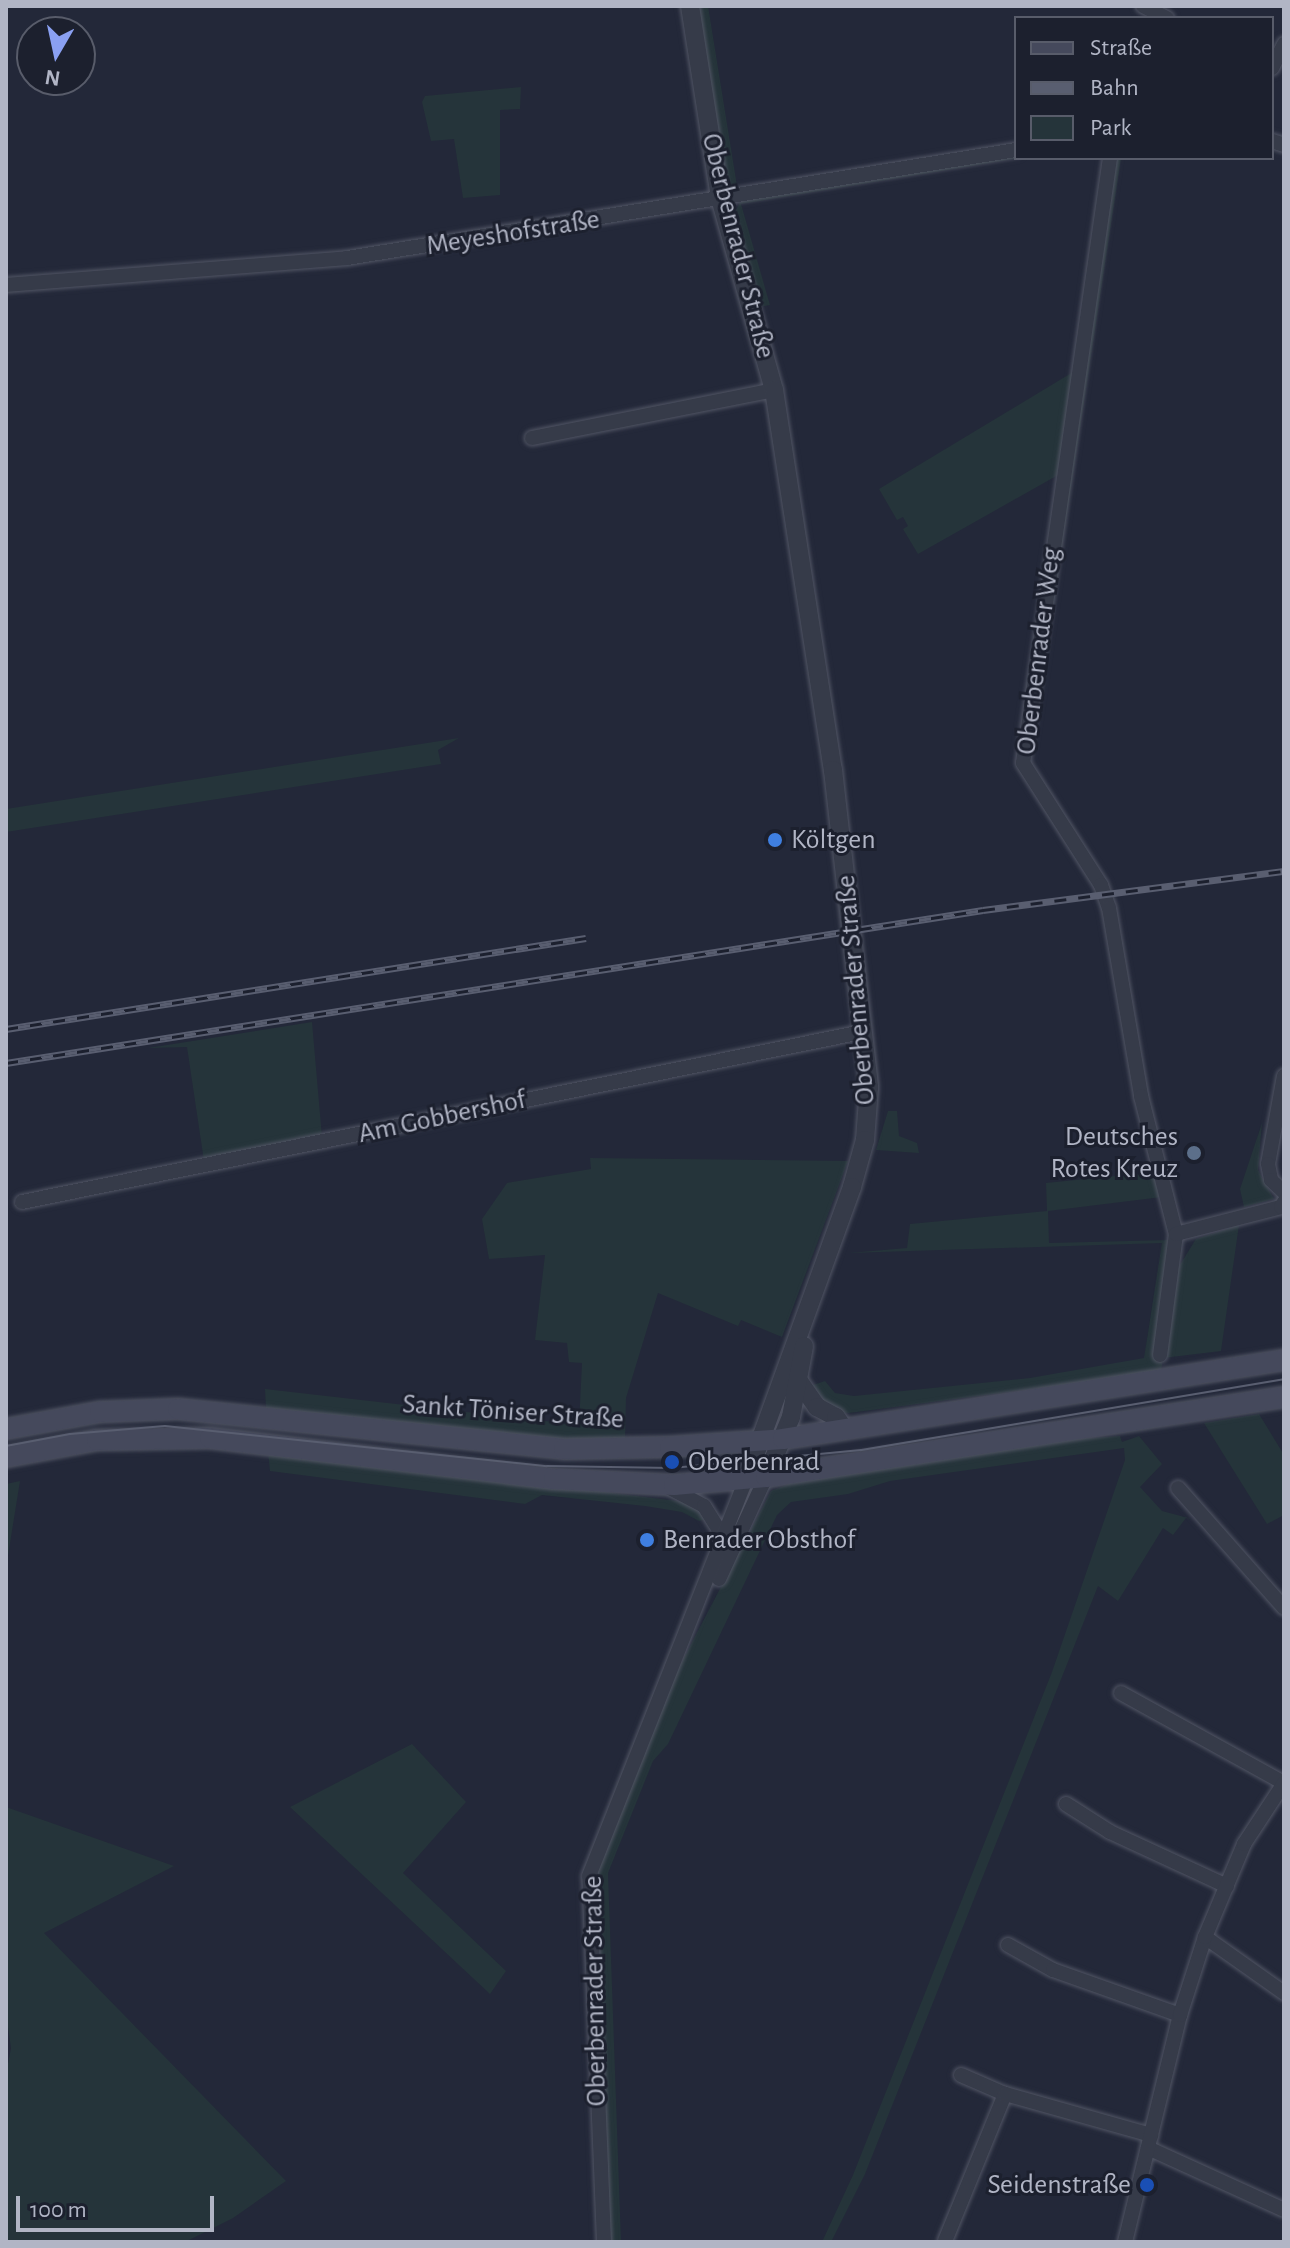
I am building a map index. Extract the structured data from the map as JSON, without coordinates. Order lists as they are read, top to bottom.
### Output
{
  "streets": {
    "main road": ["Sankt Töniser Straße"],
    "street": [
      "Meyeshofstraße",
      "Oberbenrader Straße",
      "Oberbenrader Weg",
      "Am Gobbershof"
    ]
  },
  "crossings": [
    ["Meyeshofstraße", "Oberbenrader Straße"],
    ["Oberbenrader Straße", "Am Gobbershof"],
    ["Oberbenrader Straße", "Sankt Töniser Straße"]
  ],
  "places": [
    "Költgen",
    "Deutsches Rotes Kreuz",
    "Oberbenrad",
    "Benrader Obsthof",
    "Seidenstraße"
  ],
  "legend": ["Straße", "Bahn", "Park"],
  "scale_bar": "100 m",
  "north": "bottom"
}
